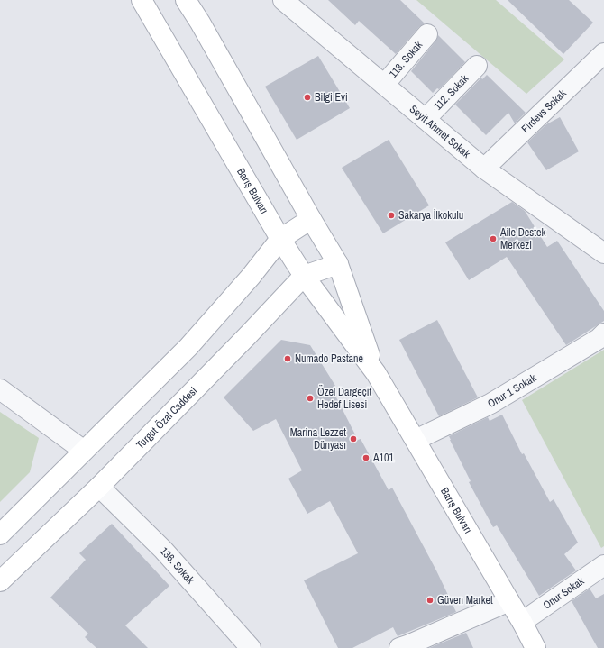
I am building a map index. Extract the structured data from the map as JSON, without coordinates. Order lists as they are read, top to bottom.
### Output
{
  "streets": {
    "main road": ["Barış Bulvarı", "Turgut Özal Caddesi"],
    "street": [
      "113. Sokak",
      "112. Sokak",
      "Firdevs Sokak",
      "Seyit Ahmet Sokak",
      "Onur 1 Sokak",
      "136. Sokak",
      "Onur Sokak"
    ]
  },
  "crossings": [
    ["113. Sokak", "Seyit Ahmet Sokak"],
    ["112. Sokak", "Seyit Ahmet Sokak"],
    ["Firdevs Sokak", "Seyit Ahmet Sokak"],
    ["Barış Bulvarı", "Onur 1 Sokak"],
    ["Barış Bulvarı", "Turgut Özal Caddesi"],
    ["Barış Bulvarı", "Onur Sokak"],
    ["Turgut Özal Caddesi", "136. Sokak"]
  ],
  "places": [
    "Bilgi Evi",
    "Sakarya İlkokulu",
    "Aile Destek Merkezi",
    "Numado Pastane",
    "Özel Dargeçit Hedef Lisesi",
    "Marina Lezzet Dünyası",
    "A101",
    "Güven Market"
  ]
}
